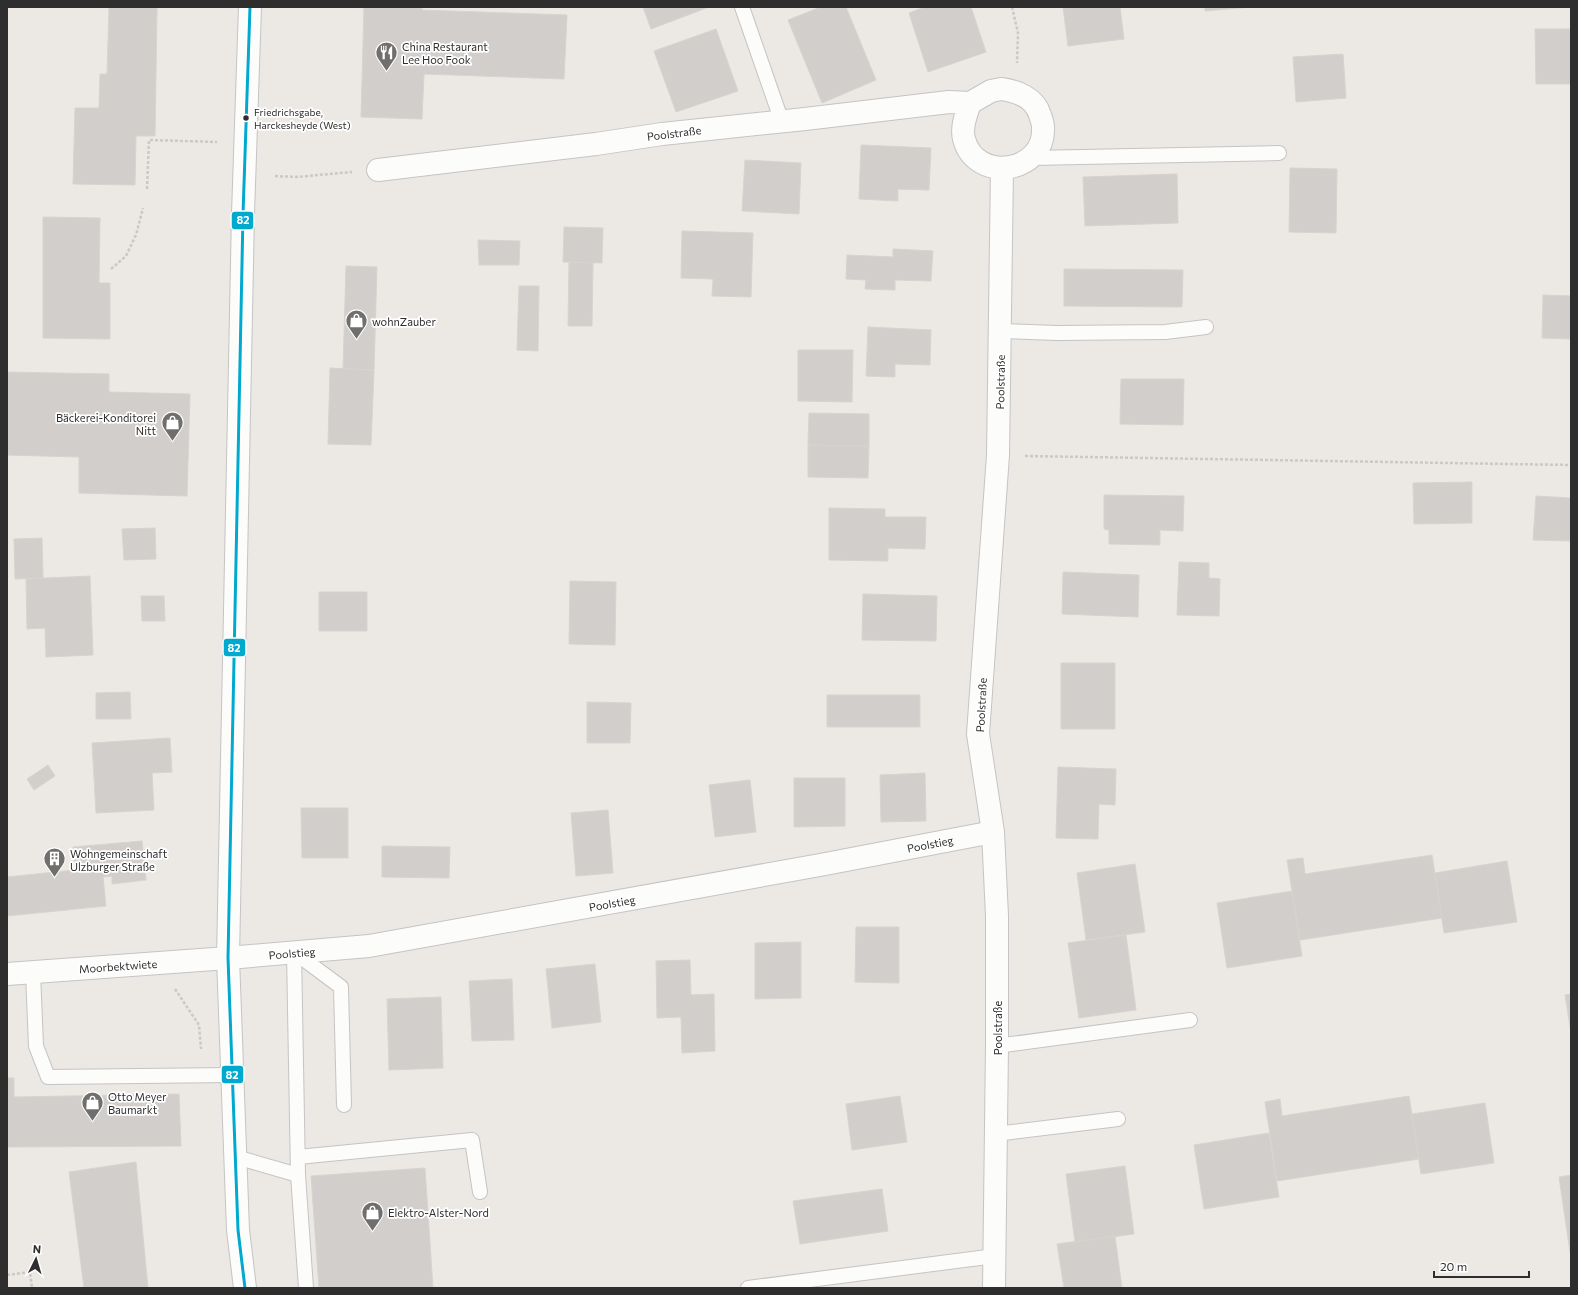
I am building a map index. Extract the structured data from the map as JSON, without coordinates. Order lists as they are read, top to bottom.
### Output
{
  "streets": {
    "street": ["Poolstraße", "Poolstieg", "Moorbektwiete"]
  },
  "crossings": [
    ["Poolstraße", "Poolstieg"],
    ["Poolstieg", "Moorbektwiete"]
  ],
  "places": {
    "restaurant": ["China Restaurant Lee Hoo Fook"],
    "other": ["Friedrichsgabe, Harckesheyde (West)"],
    "shop": [
      "wohnZauber",
      "Bäckerei-Konditorei Nitt",
      "Otto Meyer Baumarkt",
      "Elektro-Alster-Nord"
    ],
    "building": ["Wohngemeinschaft Ulzburger Straße"]
  },
  "lines": ["transit line 82"],
  "scale_bar": "20 m",
  "north": "top"
}
